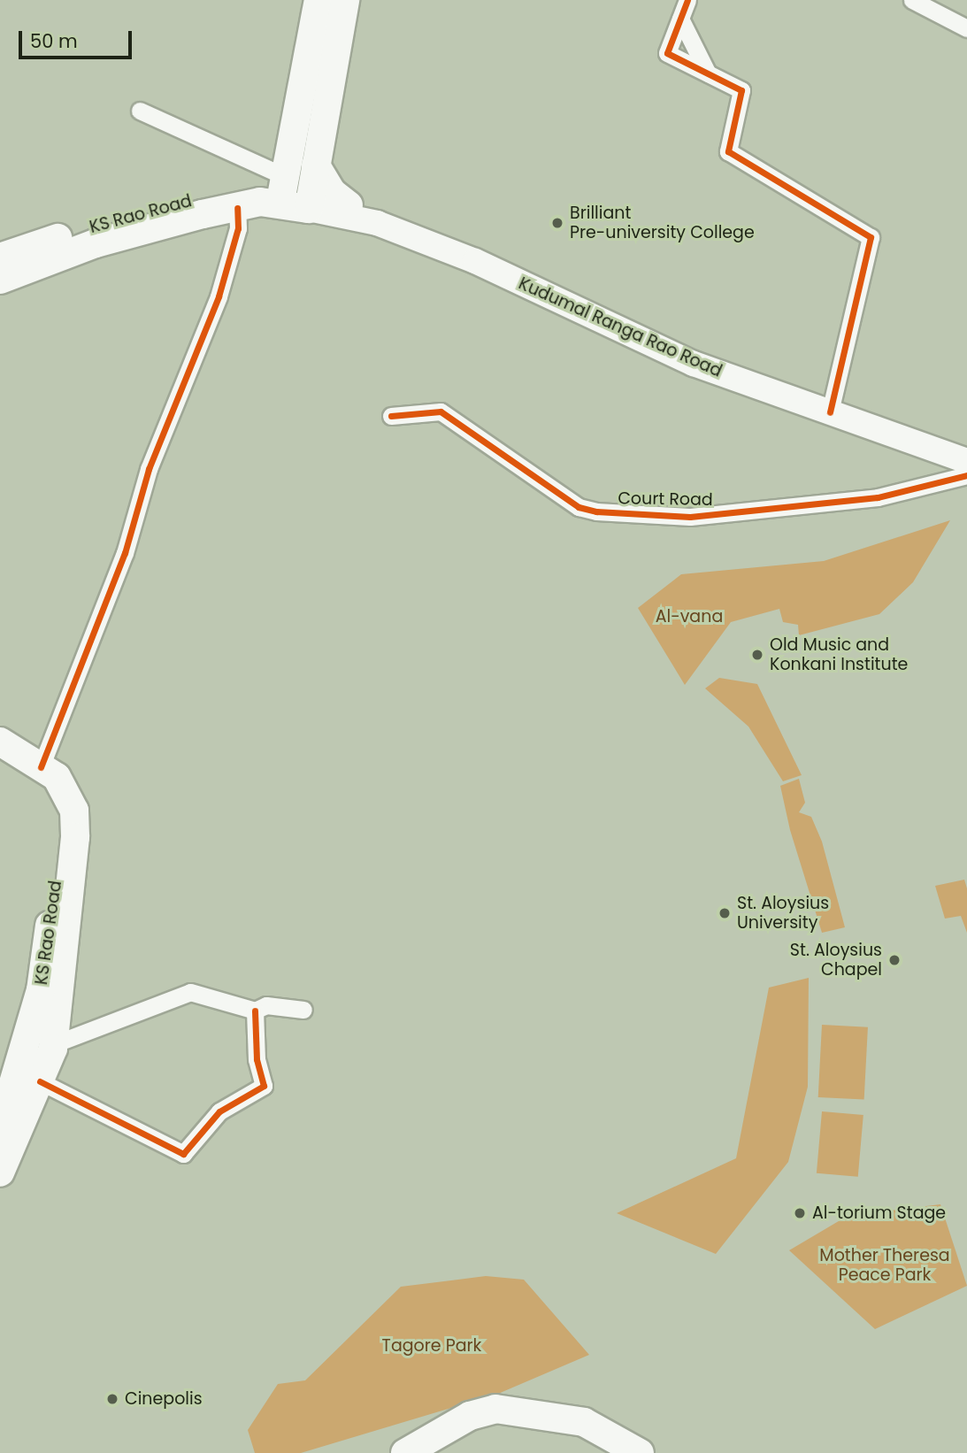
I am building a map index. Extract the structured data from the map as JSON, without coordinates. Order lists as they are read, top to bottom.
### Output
{
  "streets": {
    "main road": ["KS Rao Road", "Kudumal Ranga Rao Road"],
    "street": ["Court Road"]
  },
  "crossings": [
    ["KS Rao Road", "Kudumal Ranga Rao Road"]
  ],
  "parks": ["Al-vana", "Mother Theresa Peace Park", "Tagore Park"],
  "places": [
    "Brilliant Pre-university College",
    "Old Music and Konkani Institute",
    "St. Aloysius University",
    "St. Aloysius Chapel",
    "Al-torium Stage",
    "Cinepolis"
  ],
  "scale_bar": "50 m"
}
